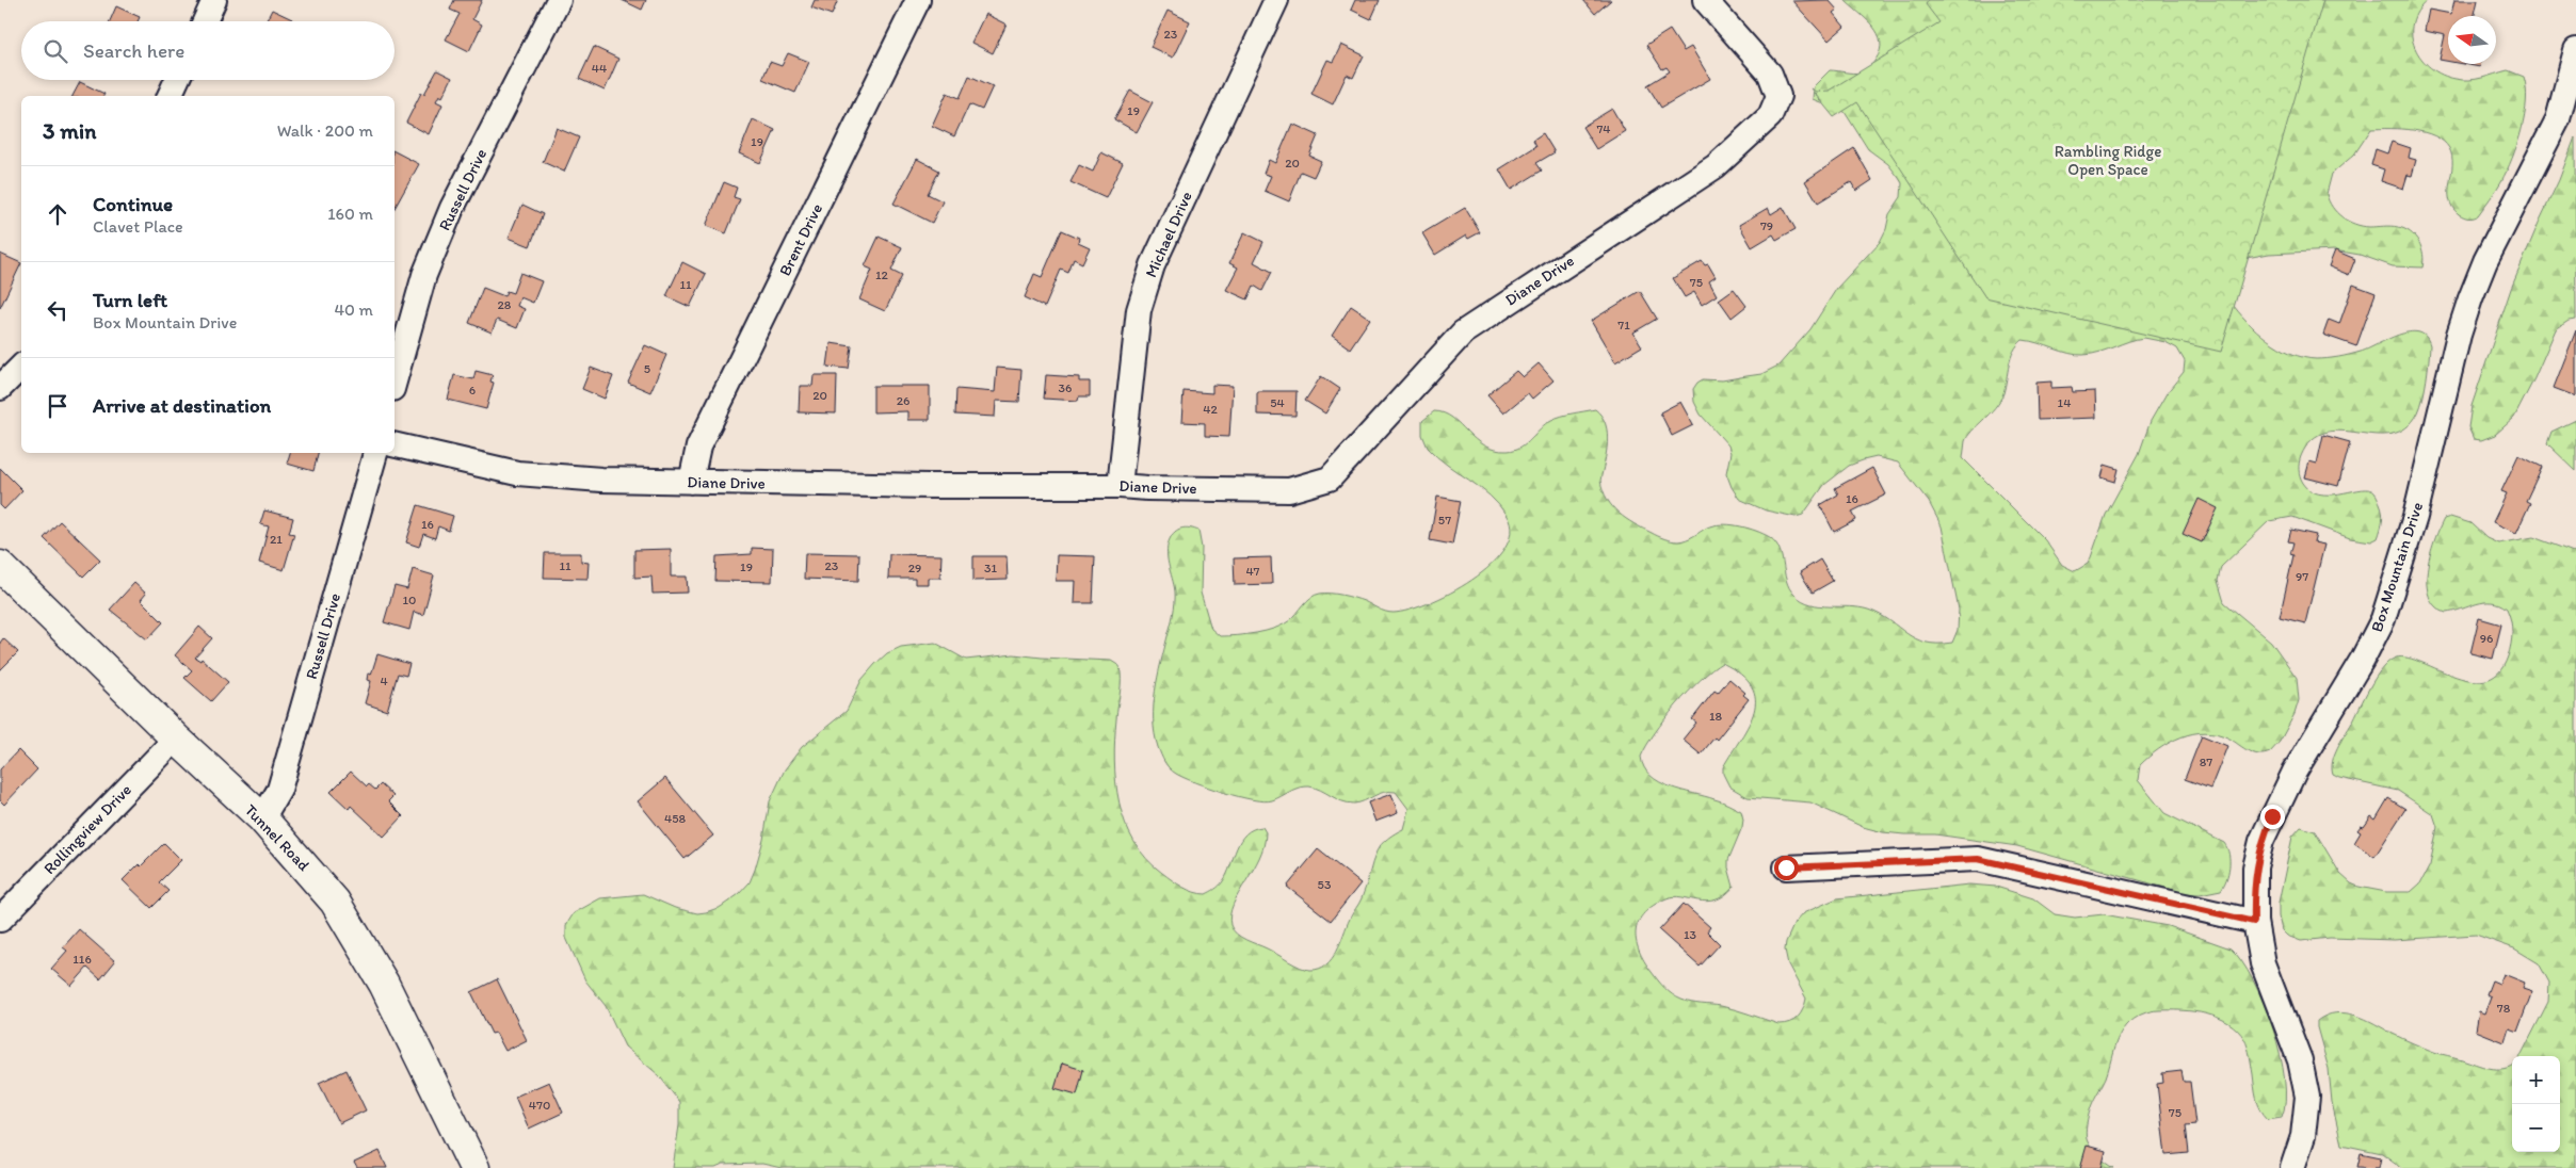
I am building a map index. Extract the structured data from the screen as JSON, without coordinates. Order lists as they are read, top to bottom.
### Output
{
  "streets": {
    "main road": ["Tunnel Road"],
    "street": [
      "Russell Drive",
      "Michael Drive",
      "Brent Drive",
      "Diane Drive",
      "Box Mountain Drive",
      "Rollingview Drive"
    ]
  },
  "crossings": [
    ["Russell Drive", "Tunnel Road"],
    ["Michael Drive", "Diane Drive"],
    ["Brent Drive", "Diane Drive"],
    ["Rollingview Drive", "Tunnel Road"]
  ],
  "parks": ["Rambling Ridge Open Space"],
  "house_numbers": [
    "23",
    "44",
    "19",
    "74",
    "19",
    "20",
    "79",
    "12",
    "75",
    "11",
    "28",
    "71",
    "5",
    "36",
    "6",
    "20",
    "26",
    "54",
    "14",
    "42",
    "16",
    "57",
    "16",
    "21",
    "11",
    "23",
    "19",
    "29",
    "31",
    "47",
    "97",
    "10",
    "96",
    "4",
    "18",
    "87",
    "458",
    "53",
    "13",
    "116",
    "78",
    "470",
    "75"
  ],
  "north": "left",
  "page": {
    "search": "Search here",
    "heading": ["3 min", "Walk · 200 m"],
    "list": [
      ["Continue", "Clavet Place", "160 m"],
      ["Turn left", "Box Mountain Drive", "40 m"],
      "Arrive at destination"
    ],
    "map_buttons": ["+", "−"]
  }
}
